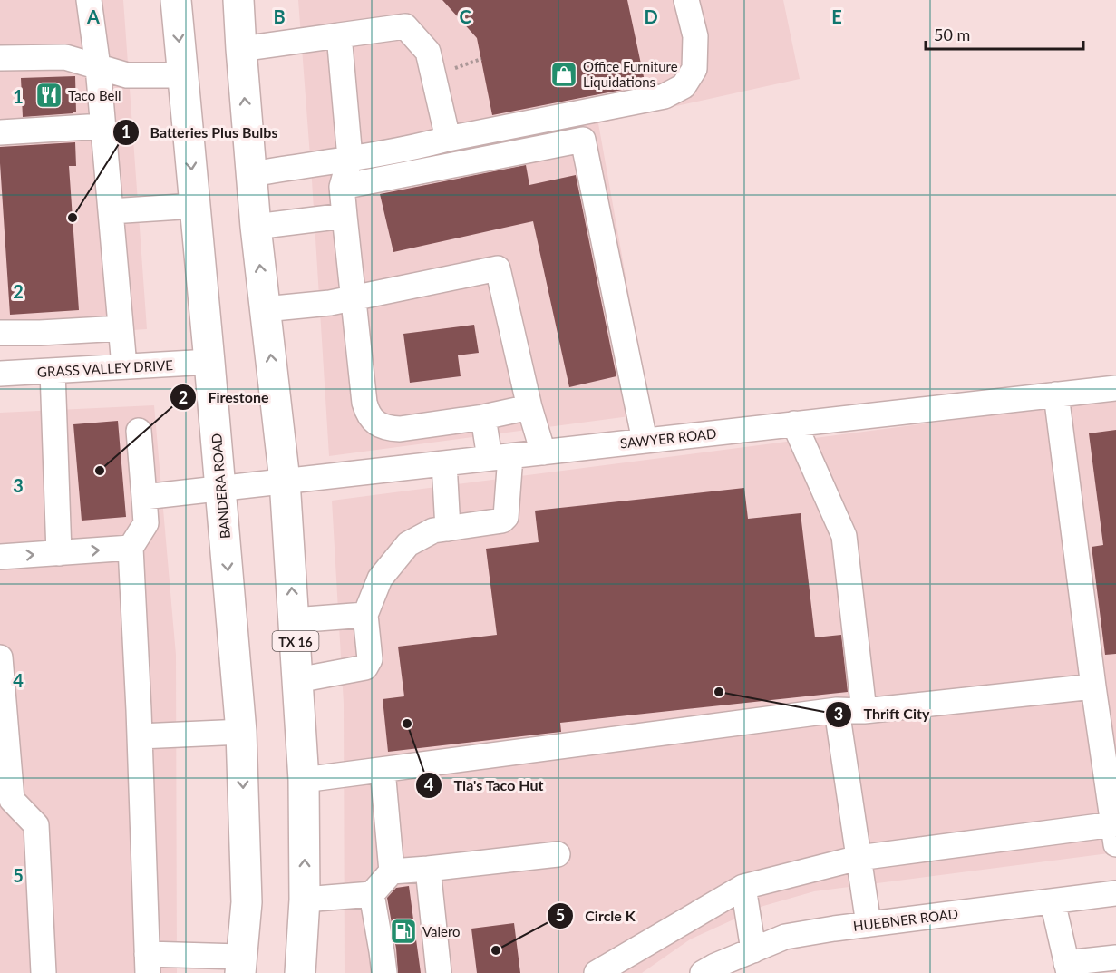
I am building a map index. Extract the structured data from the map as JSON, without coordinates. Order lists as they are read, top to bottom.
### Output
{
  "streets": {
    "main road": ["BANDERA ROAD", "TX 16"],
    "street": ["GRASS VALLEY DRIVE", "SAWYER ROAD", "HUEBNER ROAD"]
  },
  "crossings": [
    ["GRASS VALLEY DRIVE", "BANDERA ROAD"],
    ["SAWYER ROAD", "BANDERA ROAD"],
    ["SAWYER ROAD", "TX 16"]
  ],
  "places": {
    "shop": ["Office Furniture Liquidations"],
    "restaurant": ["Taco Bell"],
    "other": [
      "Batteries Plus Bulbs",
      "Firestone",
      "Thrift City",
      "Tia's Taco Hut",
      "Circle K"
    ],
    "fuel station": ["Valero"]
  },
  "scale_bar": "50 m",
  "grid": {
    "columns": [
      "A",
      "B",
      "C",
      "D",
      "E"
    ],
    "rows": [
      "1",
      "2",
      "3",
      "4",
      "5"
    ]
  }
}
